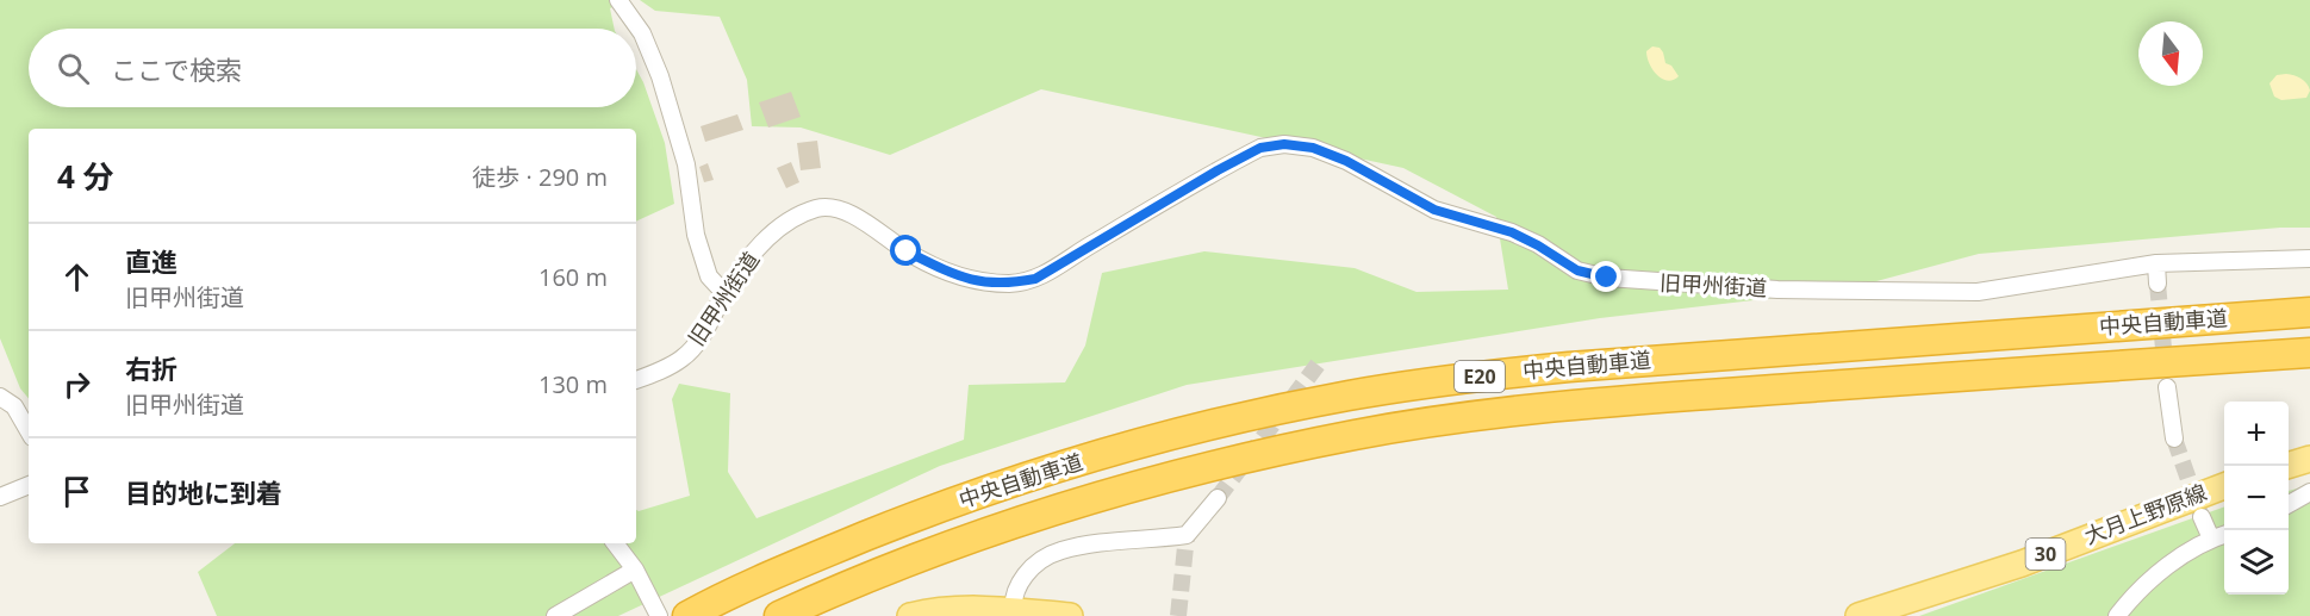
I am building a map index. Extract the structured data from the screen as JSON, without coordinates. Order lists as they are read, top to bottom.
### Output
{
  "streets": {
    "highway": ["中央自動車道", "E20"],
    "main road": ["大月上野原線", "30"],
    "street": ["旧甲州街道"]
  },
  "north": "bottom",
  "page": {
    "search": "ここで検索",
    "heading": ["4 分", "徒歩 · 290 m"],
    "list": [
      ["直進", "旧甲州街道", "160 m"],
      ["右折", "旧甲州街道", "130 m"],
      "目的地に到着"
    ],
    "map_buttons": ["+", "−"]
  }
}
